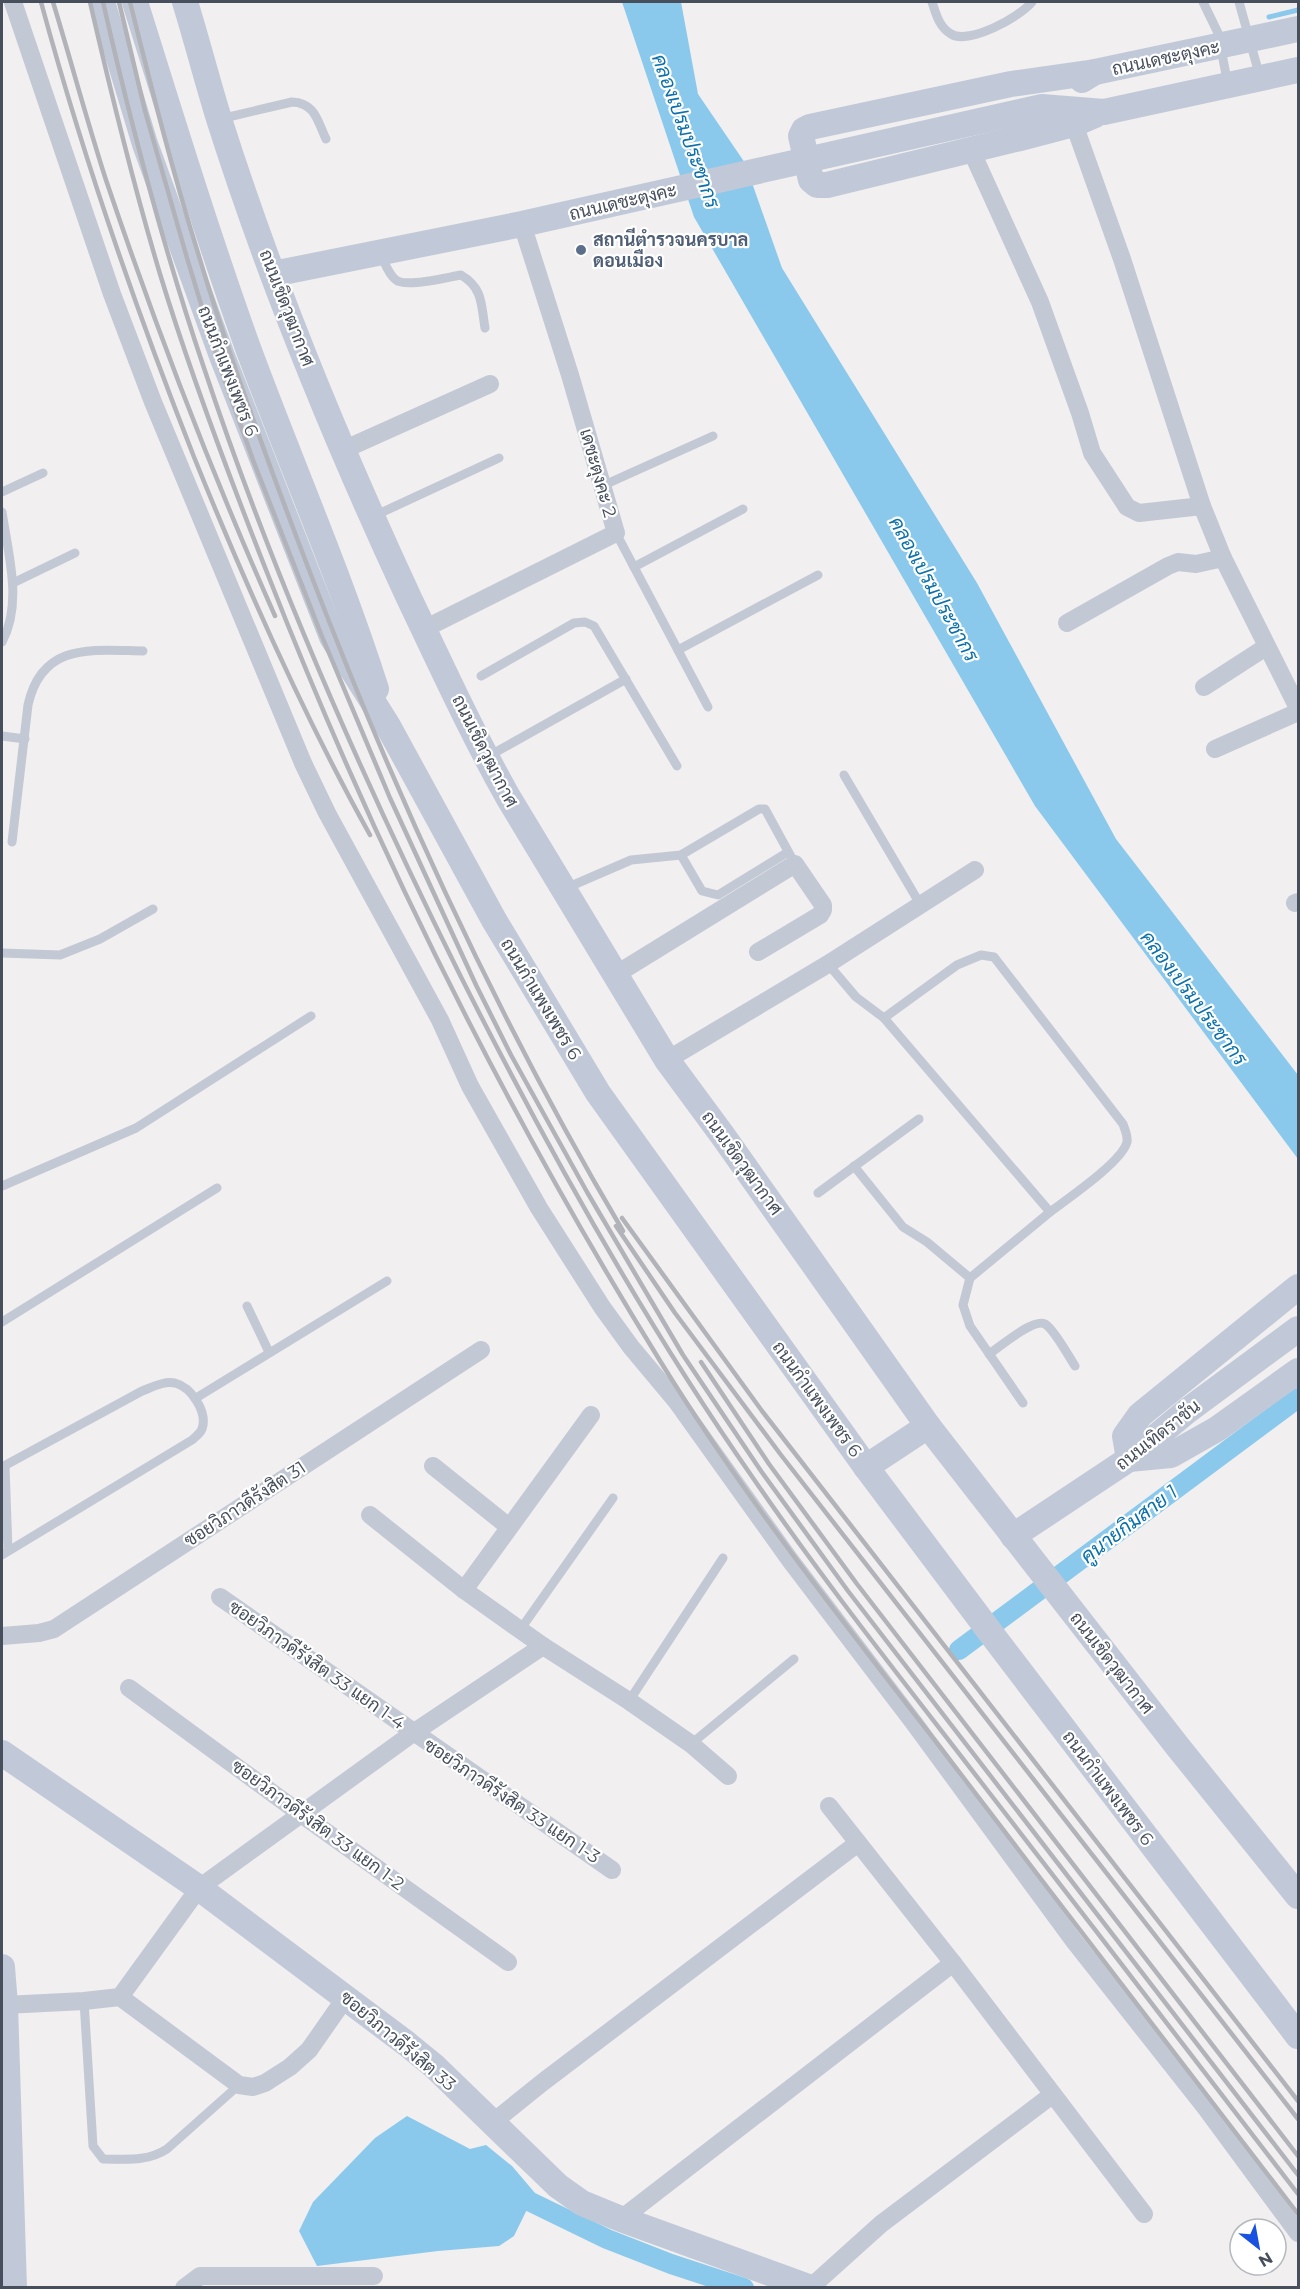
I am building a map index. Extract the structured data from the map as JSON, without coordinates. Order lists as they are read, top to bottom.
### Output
{
  "streets": {
    "main road": [
      "ถนนเดชะตุงคะ",
      "ถนนเชิดวุฒากาศ",
      "ถนนกำแพงเพชร 6",
      "ถนนเทิดราชัน",
      "ซอยวิภาวดีรังสิต 33"
    ],
    "street": [
      "เดชะตุงคะ 2",
      "ซอยวิภาวดีรังสิต 31",
      "ซอยวิภาวดีรังสิต 33 แยก 1-4",
      "ซอยวิภาวดีรังสิต 33 แยก 1-3",
      "ซอยวิภาวดีรังสิต 33 แยก 1-2"
    ]
  },
  "crossings": [
    ["ถนนเดชะตุงคะ", "ถนนเชิดวุฒากาศ"],
    ["ถนนเดชะตุงคะ", "เดชะตุงคะ 2"],
    ["ถนนเชิดวุฒากาศ", "ถนนเทิดราชัน"],
    ["ซอยวิภาวดีรังสิต 33 แยก 1-4", "ซอยวิภาวดีรังสิต 33 แยก 1-3"]
  ],
  "water": ["คลองเปรมประชากร", "คูนายกิมสาย 1"],
  "places": ["สถานีตำรวจนครบาล ดอนเมือง"],
  "north": "bottom right"
}
